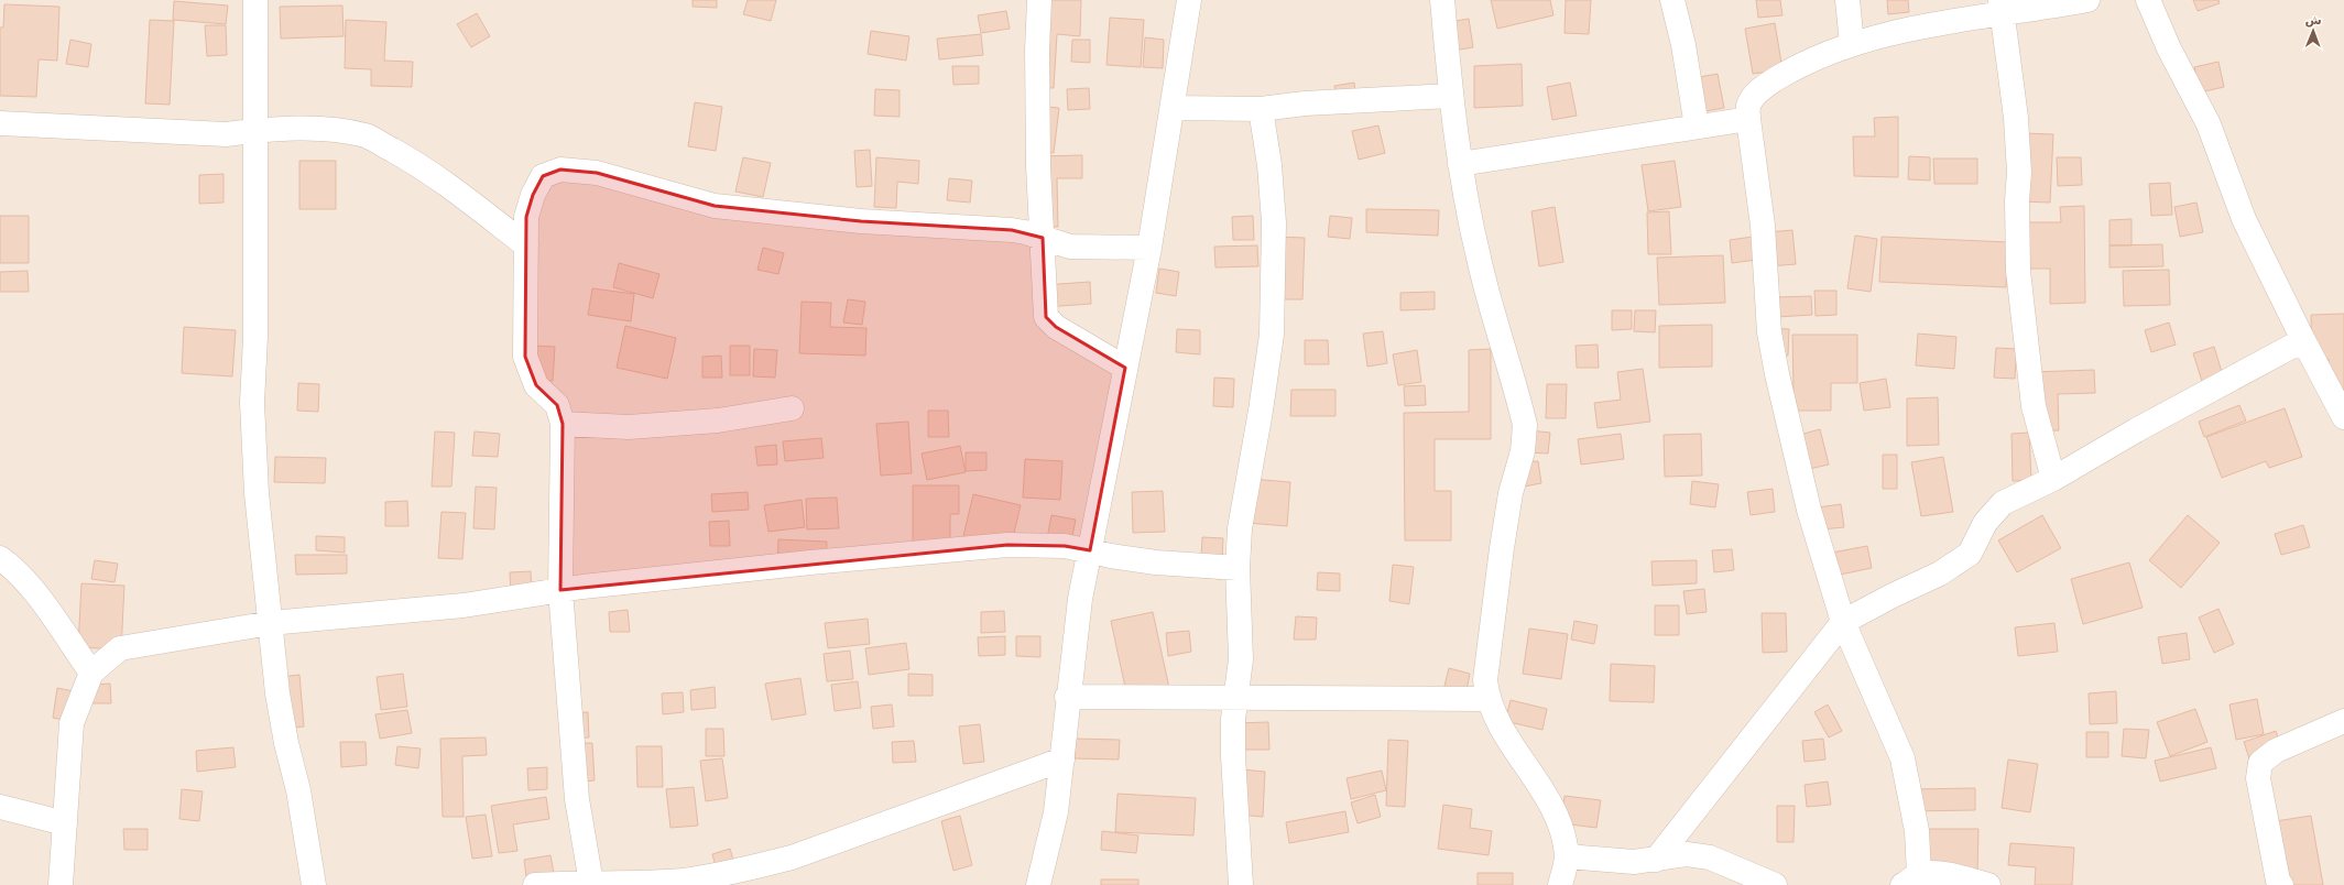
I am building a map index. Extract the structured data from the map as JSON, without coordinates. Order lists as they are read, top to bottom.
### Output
{
  "north": "top"
}
